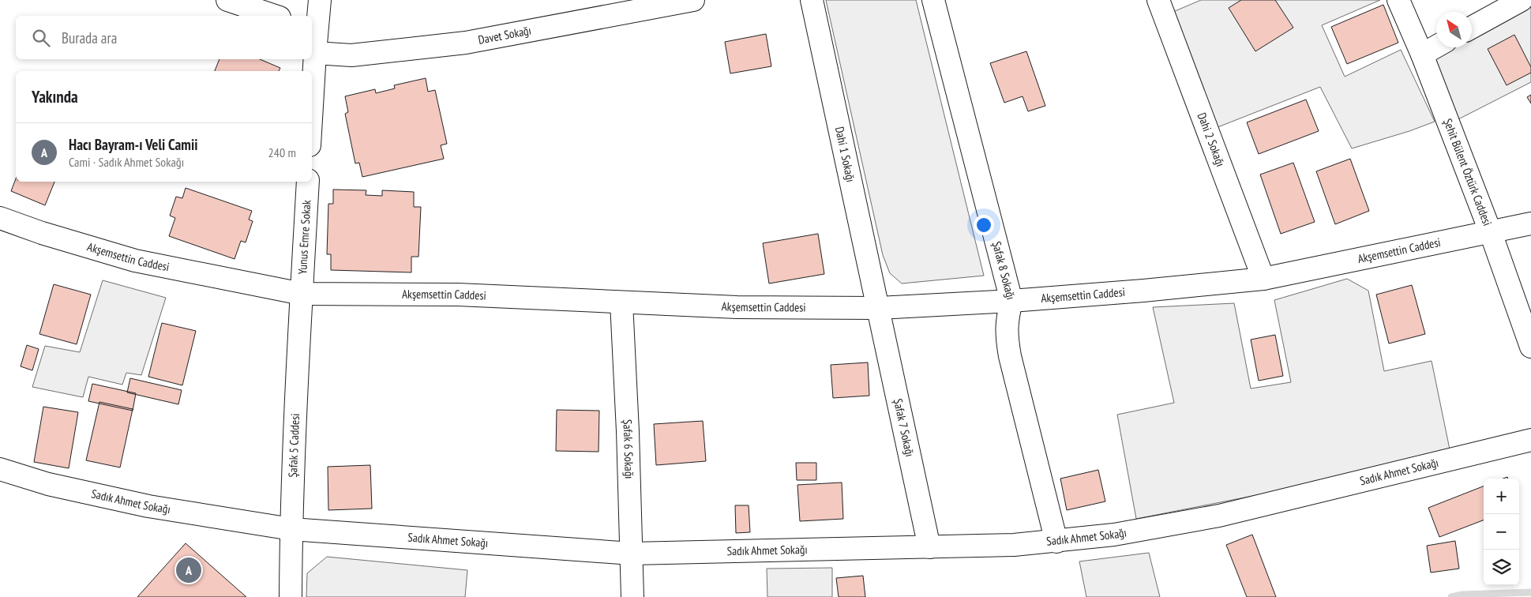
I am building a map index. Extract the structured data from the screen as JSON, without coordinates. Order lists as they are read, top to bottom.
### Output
{
  "streets": {
    "street": [
      "Davet Sokağı",
      "Dahi 2 Sokağı",
      "Dahi 1 Sokağı",
      "Şehit Bülent Öztürk Caddesi",
      "Yunus Emre Sokak",
      "Akşemsettin Caddesi",
      "Şafak 8 Sokağı",
      "Şafak 7 Sokağı",
      "Şafak 5 Caddesi",
      "Şafak 6 Sokağı",
      "Sadık Ahmet Sokağı"
    ]
  },
  "crossings": [
    ["Dahi 2 Sokağı", "Akşemsettin Caddesi"],
    ["Dahi 1 Sokağı", "Akşemsettin Caddesi"],
    ["Dahi 1 Sokağı", "Şafak 7 Sokağı"],
    ["Şehit Bülent Öztürk Caddesi", "Akşemsettin Caddesi"],
    ["Yunus Emre Sokak", "Akşemsettin Caddesi"],
    ["Yunus Emre Sokak", "Şafak 5 Caddesi"],
    ["Akşemsettin Caddesi", "Şafak 8 Sokağı"],
    ["Akşemsettin Caddesi", "Şafak 7 Sokağı"],
    ["Akşemsettin Caddesi", "Şafak 5 Caddesi"],
    ["Akşemsettin Caddesi", "Şafak 6 Sokağı"],
    ["Şafak 8 Sokağı", "Sadık Ahmet Sokağı"],
    ["Şafak 7 Sokağı", "Sadık Ahmet Sokağı"],
    ["Şafak 5 Caddesi", "Sadık Ahmet Sokağı"],
    ["Şafak 6 Sokağı", "Sadık Ahmet Sokağı"]
  ],
  "north": "top left",
  "page": {
    "search": "Burada ara",
    "heading": "Yakında",
    "list": [
      {
        "mark": "A",
        "name": "Hacı Bayram-ı Veli Camii",
        "note": "Cami · Sadık Ahmet Sokağı",
        "value": "240 m"
      }
    ],
    "map_buttons": ["+", "−"],
    "pins": "A"
  }
}
